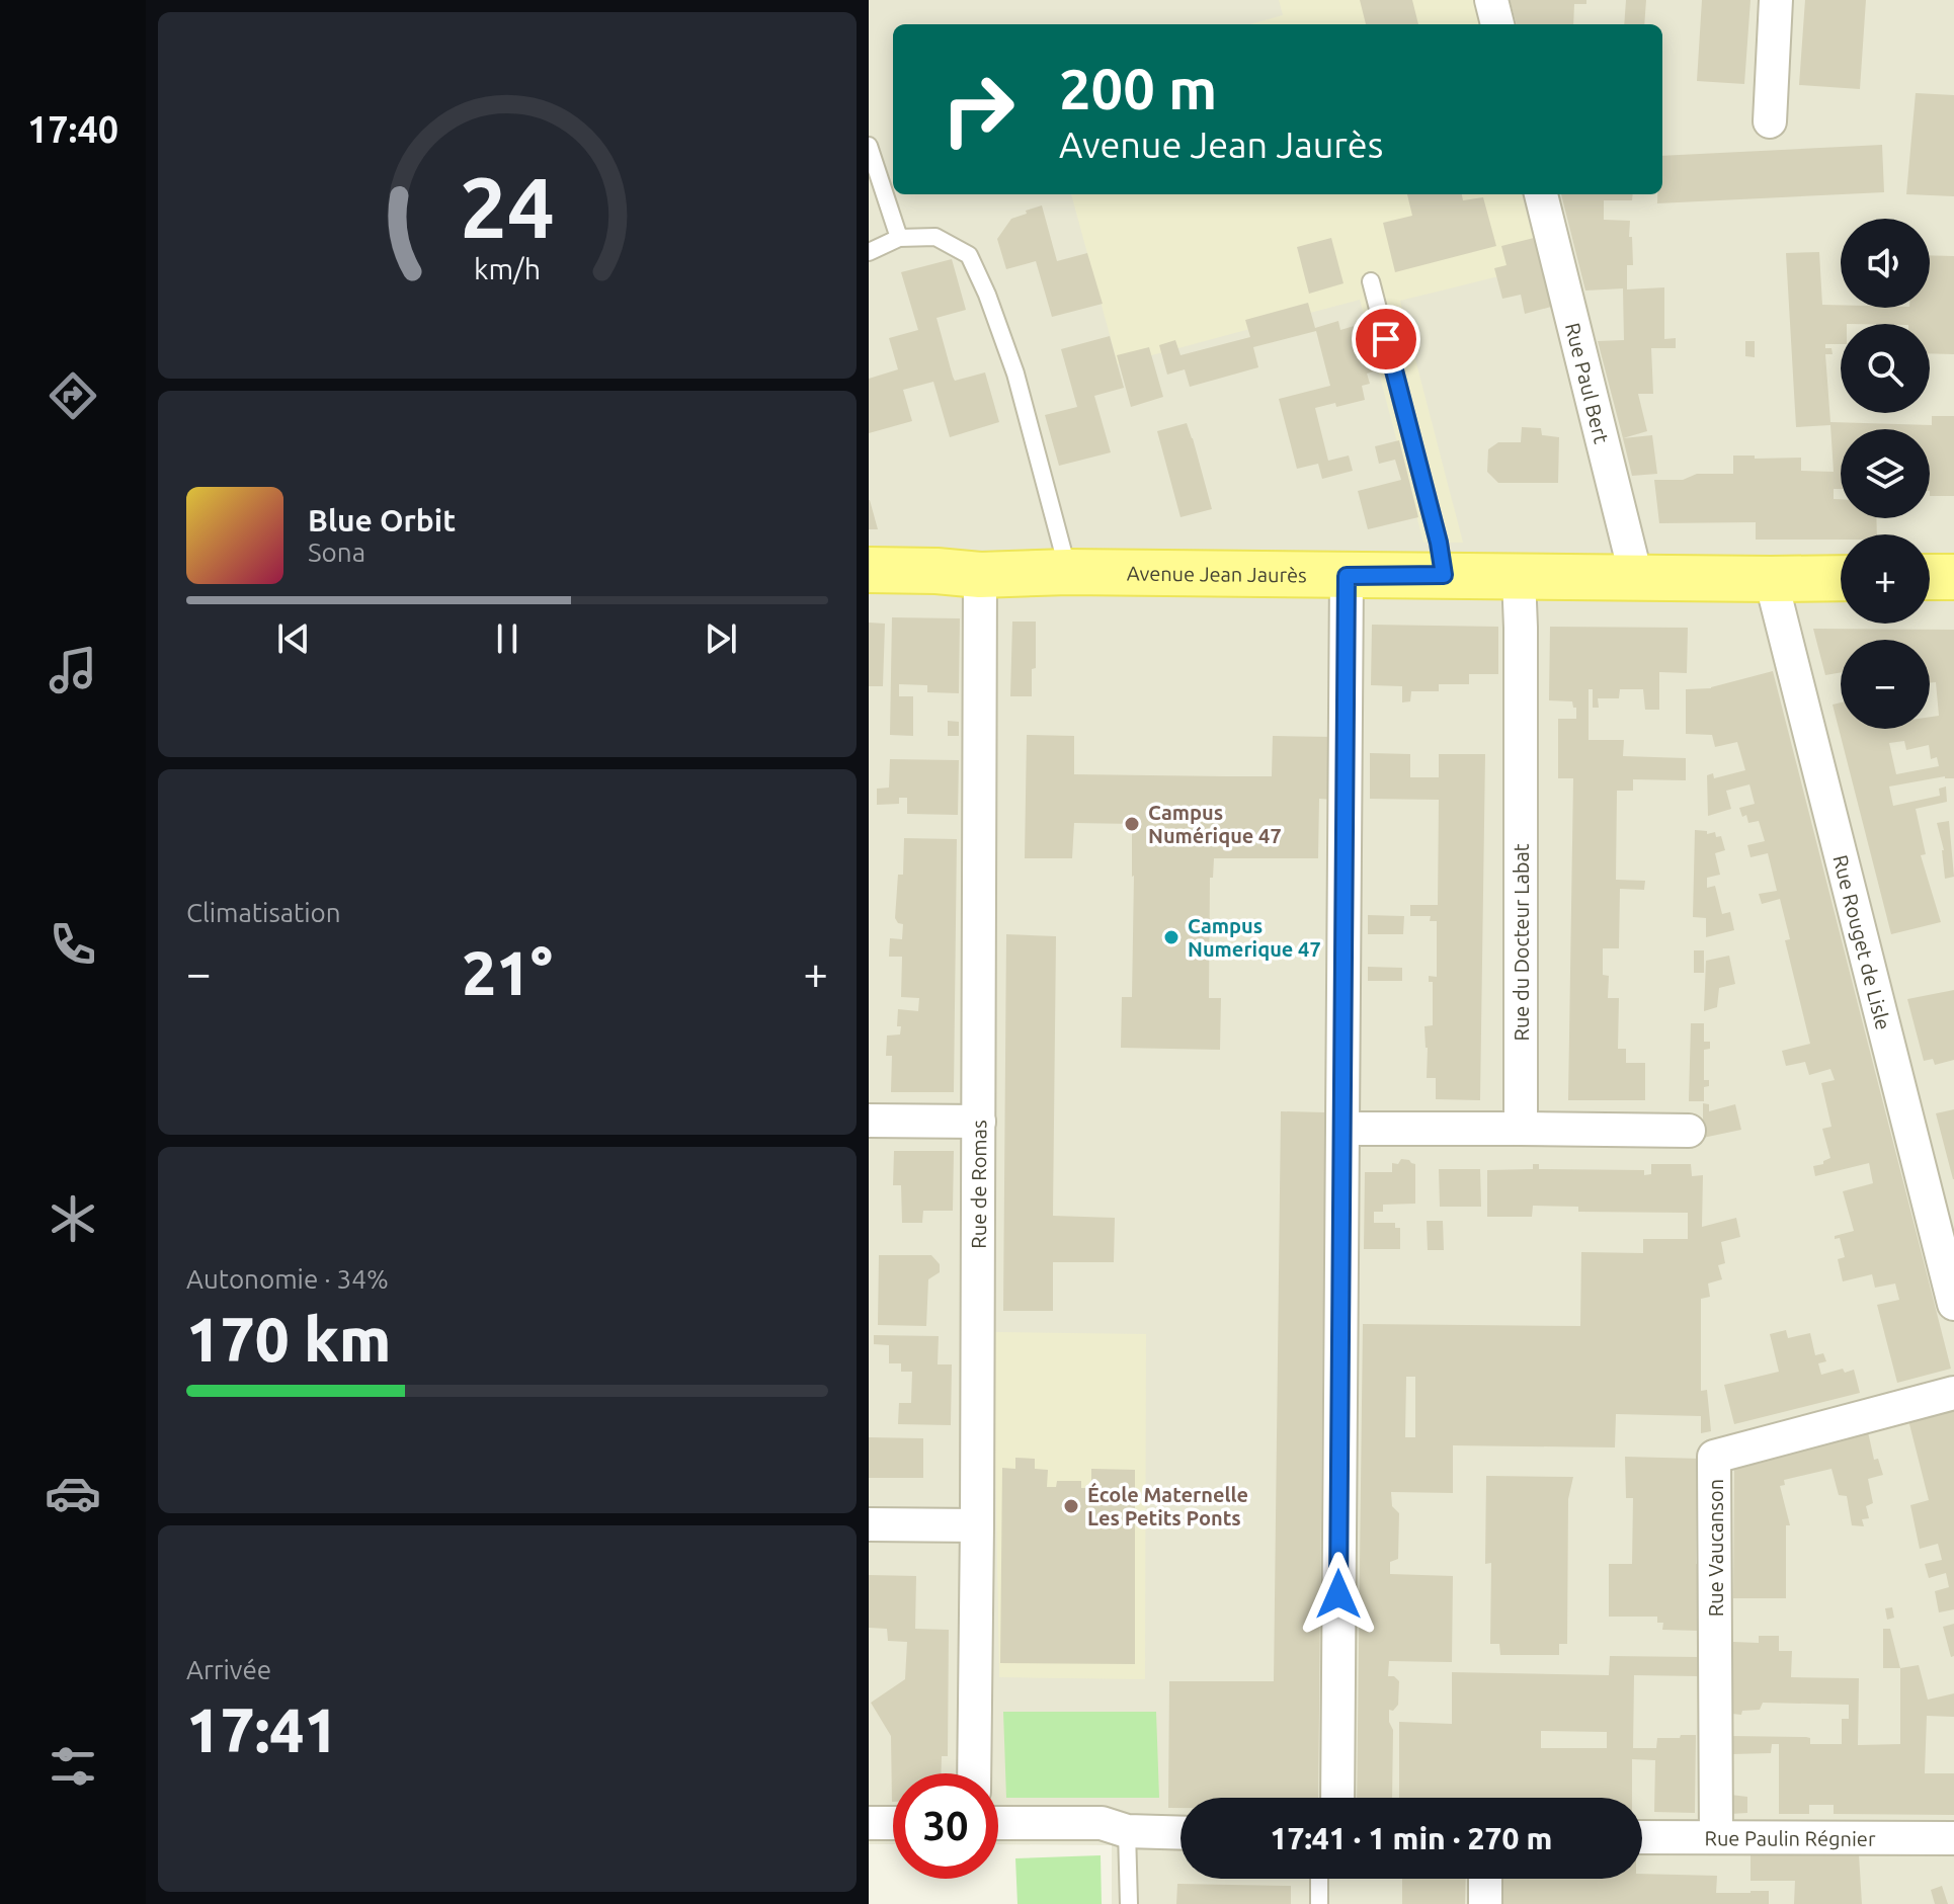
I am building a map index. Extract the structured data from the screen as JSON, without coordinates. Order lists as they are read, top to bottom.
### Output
{
  "streets": {
    "main road": ["Avenue Jean Jaurès"],
    "street": [
      "Rue Paul Bert",
      "Rue Rouget de Lisle",
      "Rue du Docteur Labat",
      "Rue de Romas",
      "Rue Vaucanson",
      "Rue Paulin Régnier"
    ]
  },
  "crossings": [
    ["Rue Paul Bert", "Avenue Jean Jaurès"],
    ["Avenue Jean Jaurès", "Rue Rouget de Lisle"],
    ["Avenue Jean Jaurès", "Rue du Docteur Labat"],
    ["Avenue Jean Jaurès", "Rue de Romas"],
    ["Rue Vaucanson", "Rue Paulin Régnier"]
  ],
  "places": ["Campus Numérique 47", "Campus Numerique 47", "École Maternelle Les Petits Ponts"],
  "page": {
    "tabs": "17:40",
    "turn": ["200 m", "Avenue Jean Jaurès"],
    "map_buttons": ["+", "−"],
    "song": ["Blue Orbit", "Sona"],
    "tile": [
      "Climatisation",
      ["Autonomie · 34%", "170 km"],
      ["Arrivée", "17:41"]
    ],
    "heat": ["−", "21°", "+"],
    "limit": "30",
    "trip": "17:41 · 1 min · 270 m",
    "gauge": ["24", "km/h"]
  }
}
